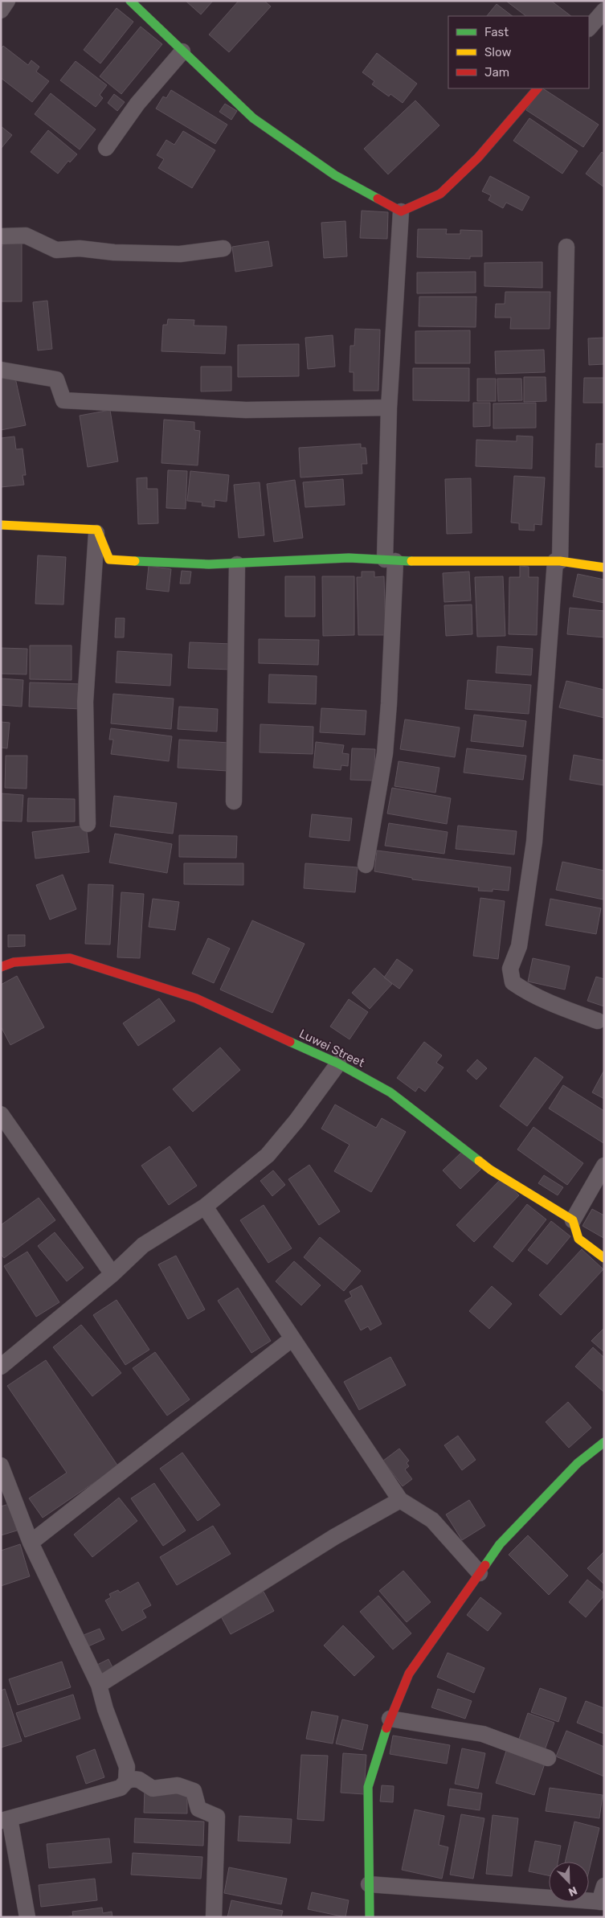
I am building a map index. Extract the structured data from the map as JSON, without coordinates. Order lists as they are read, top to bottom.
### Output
{
  "streets": {
    "street": ["Luwei Street"]
  },
  "legend": ["Fast", "Slow", "Jam"],
  "north": "bottom right"
}
